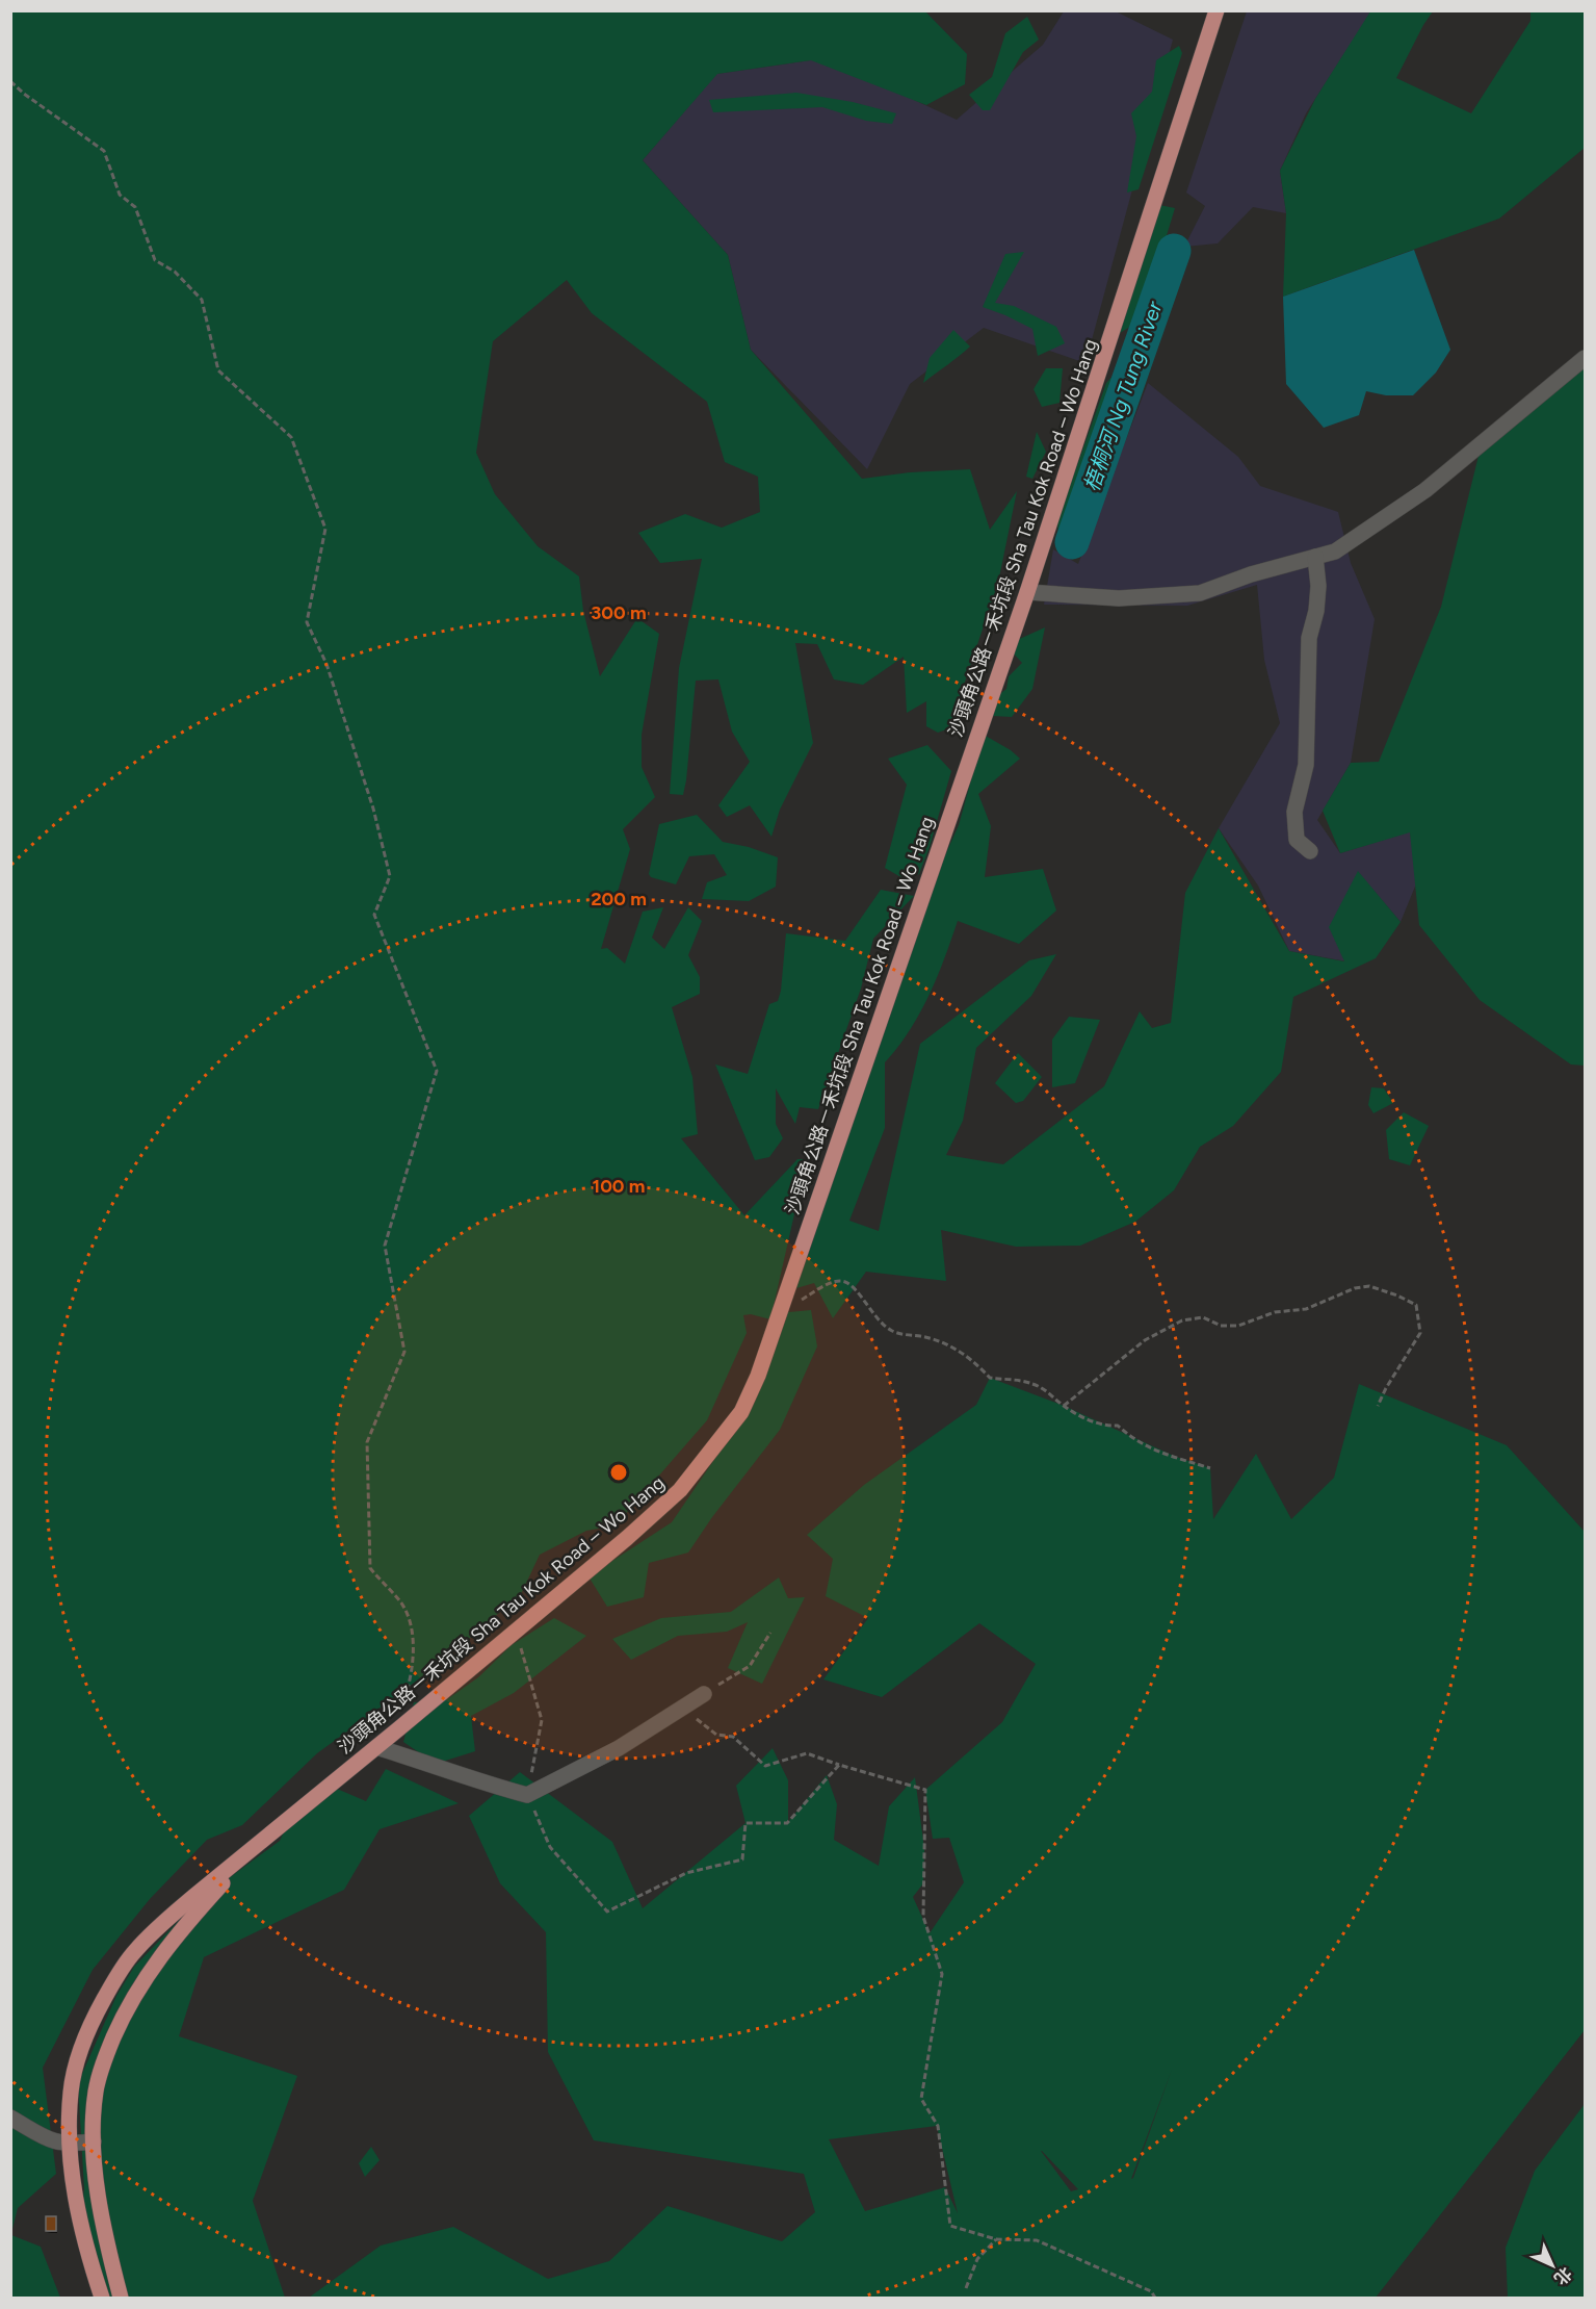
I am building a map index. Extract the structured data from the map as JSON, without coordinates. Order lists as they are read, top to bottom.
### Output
{
  "streets": {
    "main road": ["沙頭角公路－禾坑段 Sha Tau Kok Road – Wo Hang"]
  },
  "water": ["梧桐河 Ng Tung River"],
  "north": "bottom right",
  "rings": ["300 m", "200 m", "100 m"]
}
